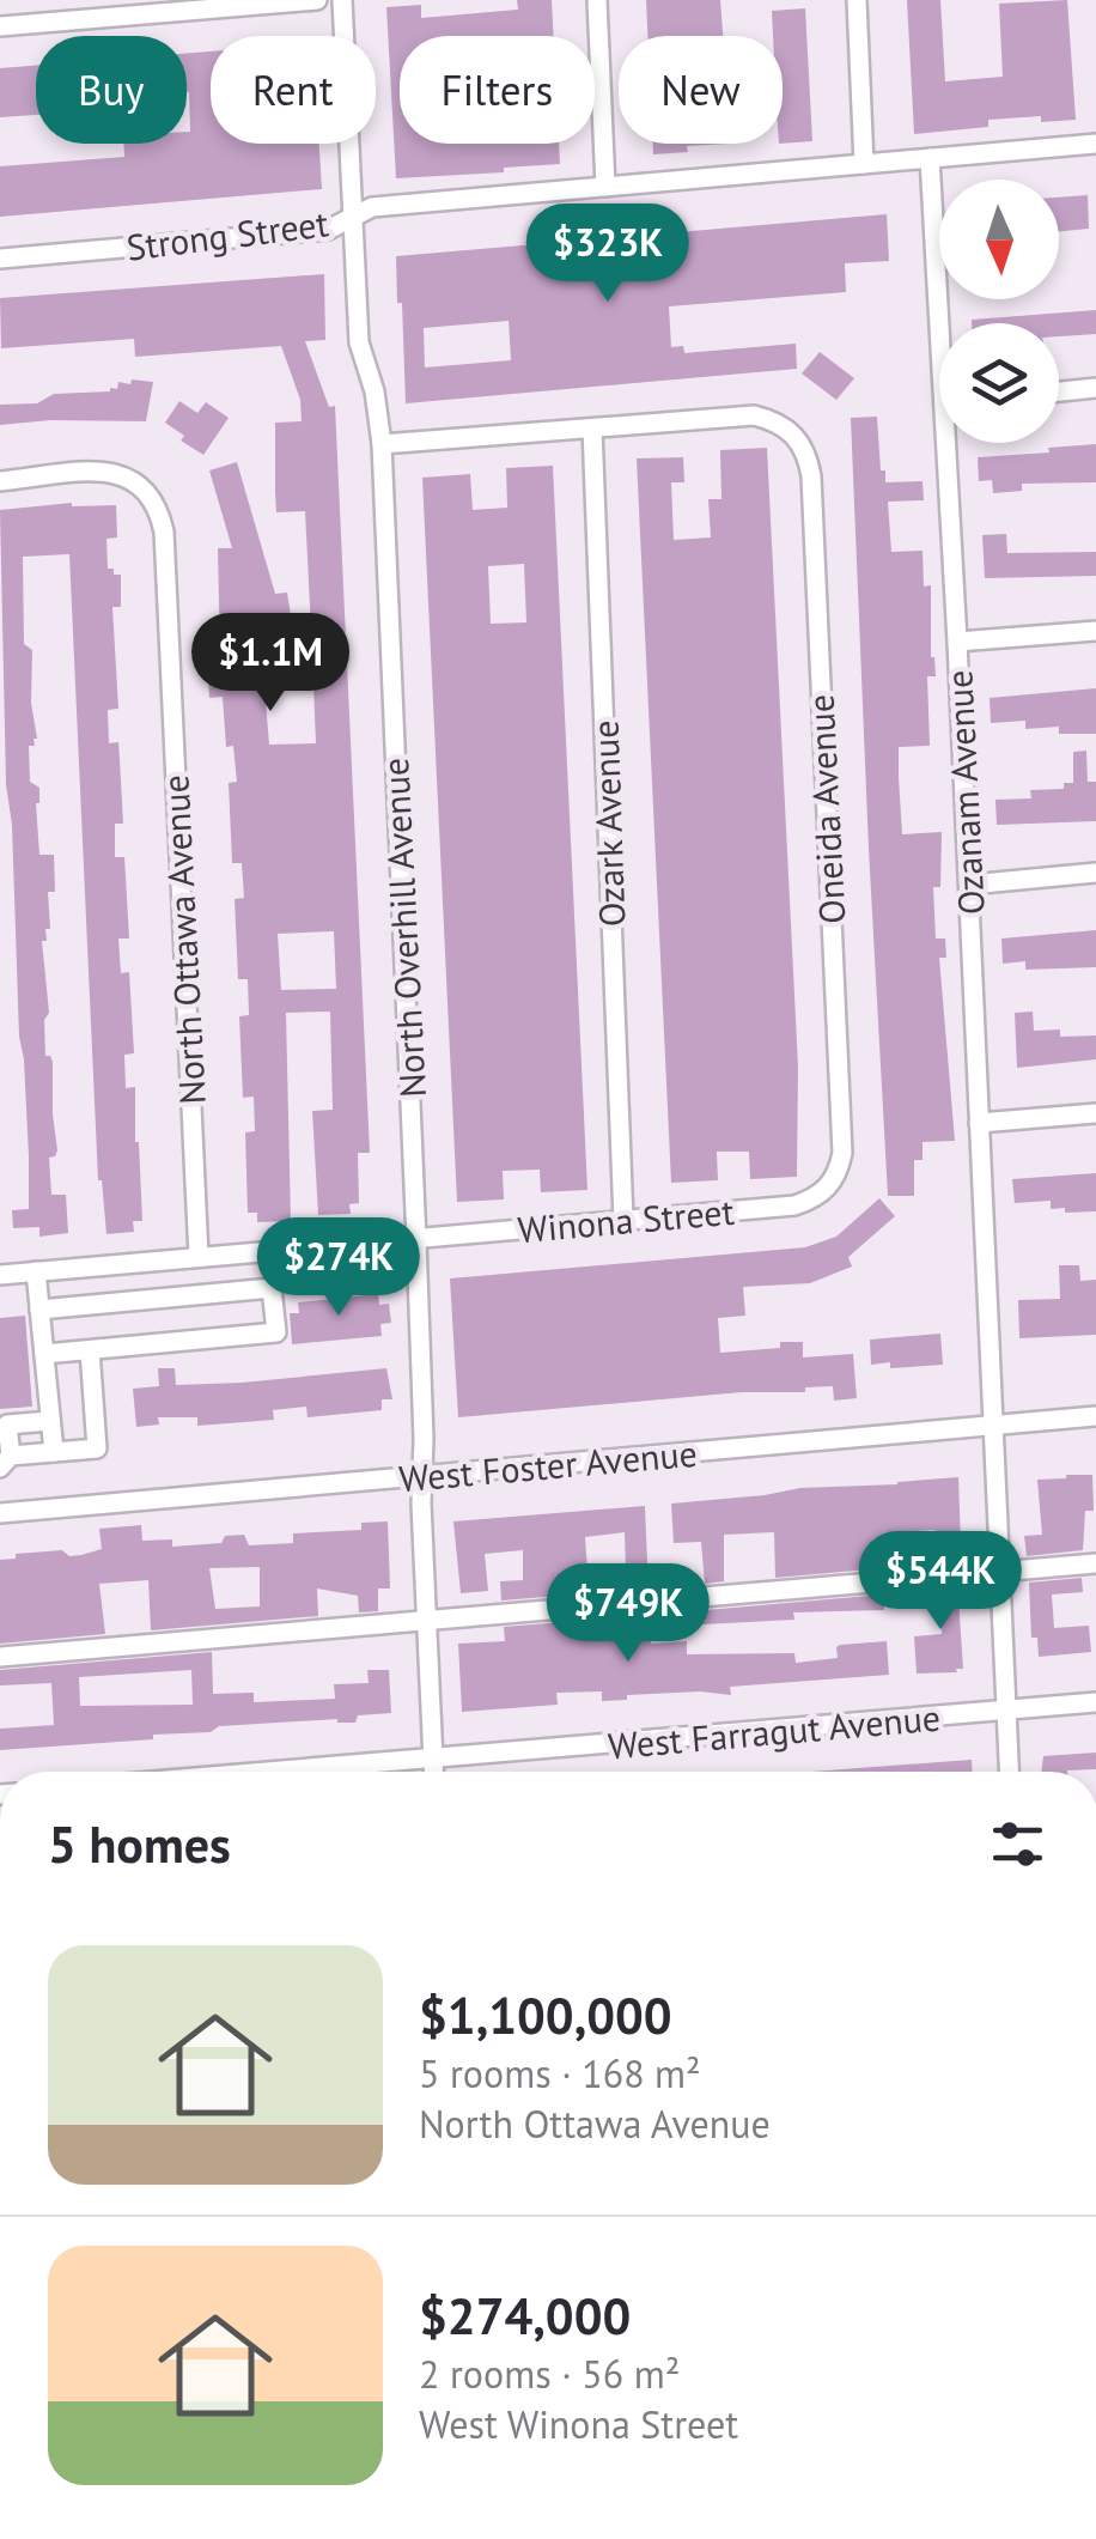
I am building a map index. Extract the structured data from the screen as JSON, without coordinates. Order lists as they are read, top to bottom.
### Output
{
  "streets": {
    "street": [
      "Strong Street",
      "Ozanam Avenue",
      "Oneida Avenue",
      "Ozark Avenue",
      "North Overhill Avenue",
      "North Ottawa Avenue",
      "Winona Street",
      "West Foster Avenue",
      "West Farragut Avenue"
    ]
  },
  "crossings": [
    ["Strong Street", "Ozanam Avenue"],
    ["Strong Street", "North Overhill Avenue"],
    ["Ozanam Avenue", "West Foster Avenue"],
    ["Ozanam Avenue", "West Farragut Avenue"],
    ["Oneida Avenue", "Ozark Avenue"],
    ["Oneida Avenue", "Winona Street"],
    ["Ozark Avenue", "Winona Street"],
    ["North Overhill Avenue", "Winona Street"],
    ["North Overhill Avenue", "West Foster Avenue"],
    ["North Overhill Avenue", "West Farragut Avenue"],
    ["North Ottawa Avenue", "Winona Street"]
  ],
  "north": "bottom",
  "page": {
    "chip": [
      "Buy",
      "Rent",
      "Filters",
      "New"
    ],
    "price": [
      "$323K",
      "$1.1M",
      "$274K",
      "$544K",
      "$749K"
    ],
    "heading": "5 homes",
    "list": [
      {
        "name": "$1,100,000",
        "note": "5 rooms · 168 m² · North Ottawa Avenue"
      },
      {
        "name": "$274,000",
        "note": "2 rooms · 56 m² · West Winona Street"
      }
    ]
  }
}
